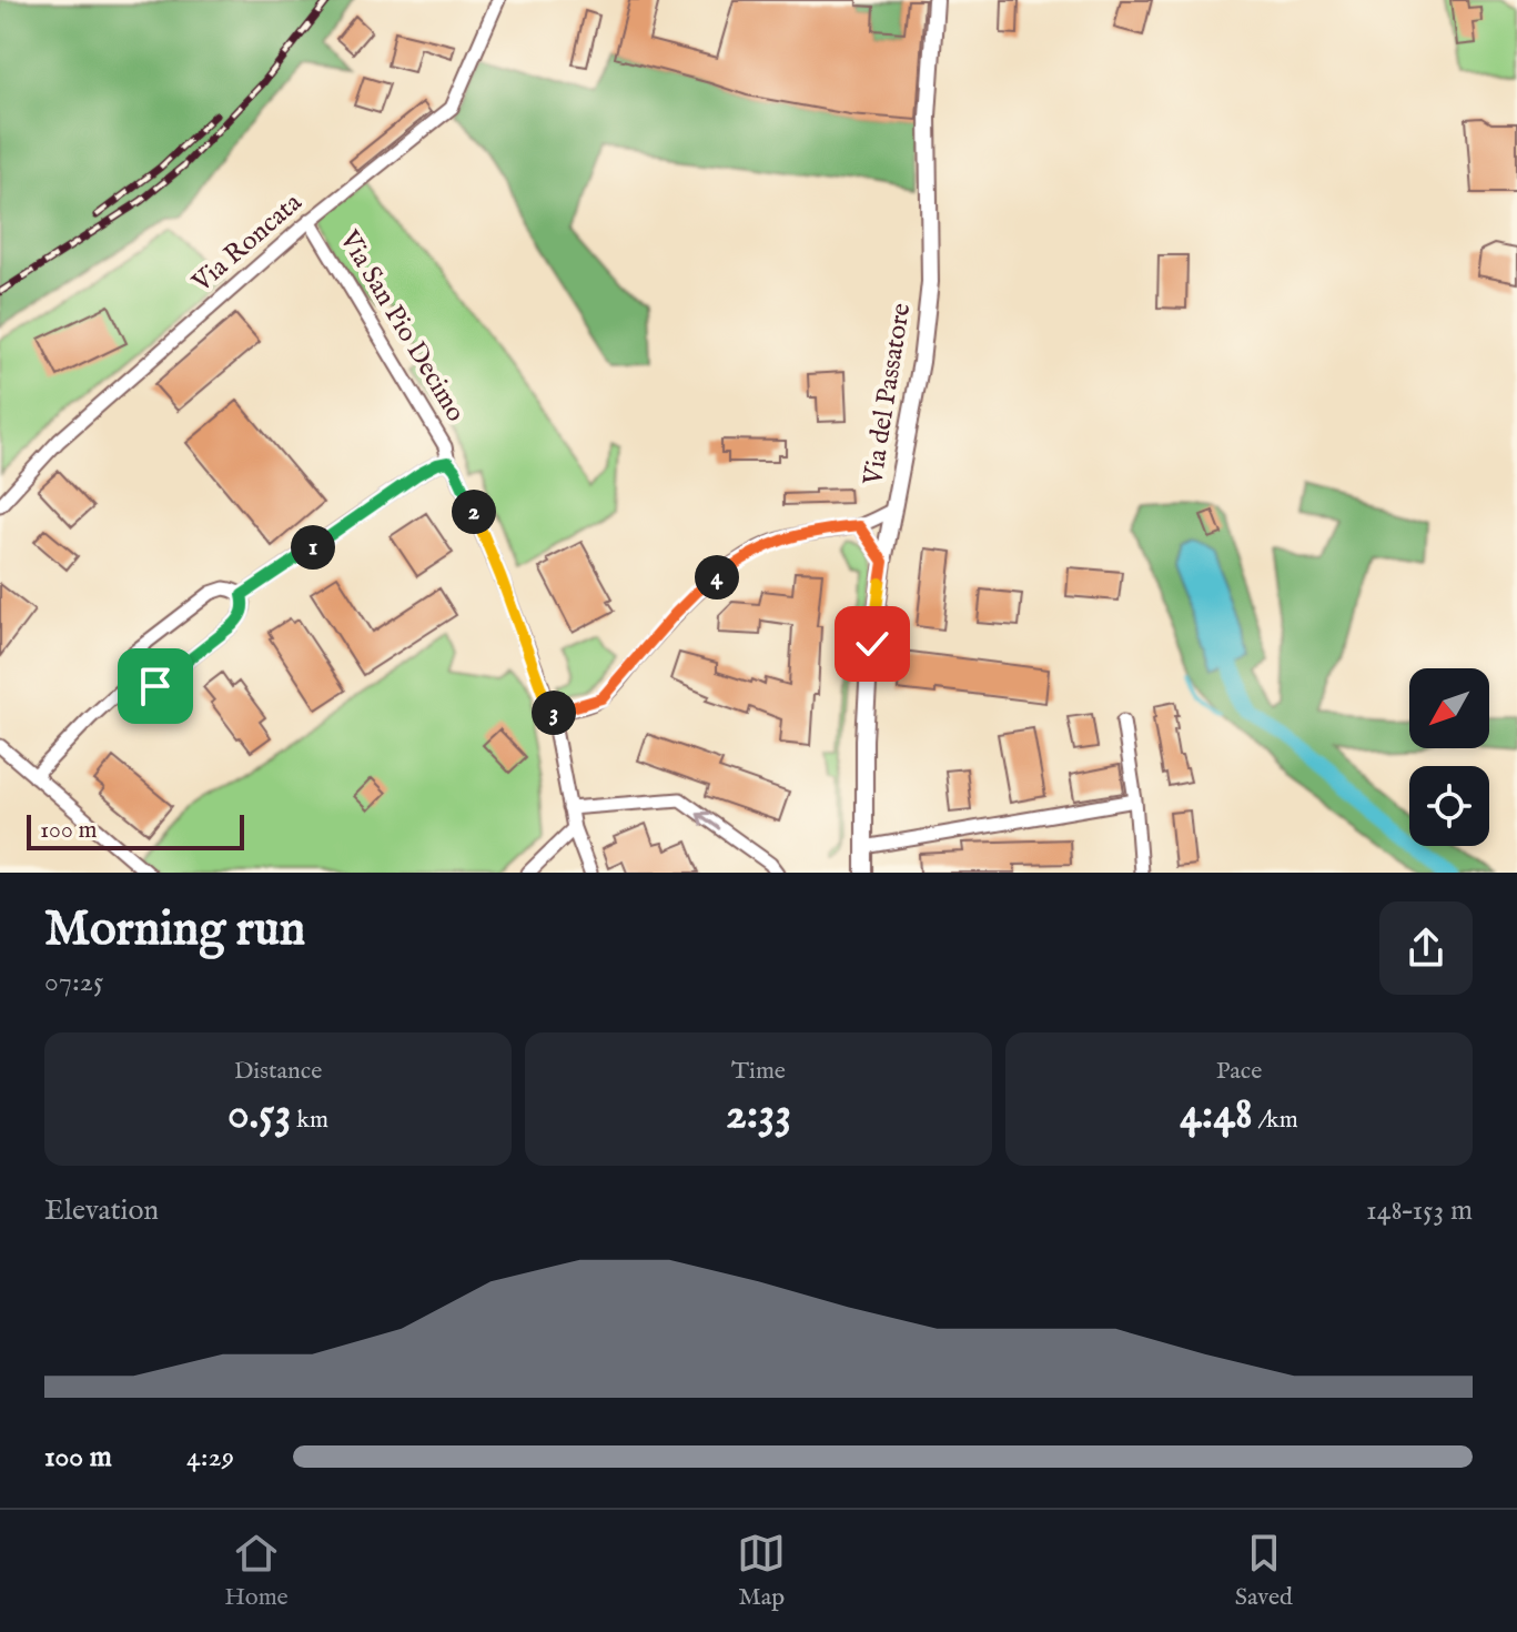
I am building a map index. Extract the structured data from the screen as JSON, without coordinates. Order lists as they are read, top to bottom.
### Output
{
  "streets": {
    "street": ["Via Roncata", "Via San Pio Decimo", "Via del Passatore"]
  },
  "crossings": [
    ["Via Roncata", "Via San Pio Decimo"]
  ],
  "scale_bar": "100 m",
  "north": "bottom left",
  "page": {
    "pins": [
      "2",
      "1",
      "4",
      "3"
    ],
    "scale": "100 m",
    "heading": ["Morning run", "07:25"],
    "stats": [
      ["Distance", "0.53 km"],
      ["Time", "2:33"],
      ["Pace", "4:48 /km"]
    ],
    "chart": ["Elevation", "148–153 m"],
    "list": [
      {
        "name": "100 m",
        "note": "4:29"
      }
    ],
    "tabs": ["Home", "Map", "Saved"]
  }
}
